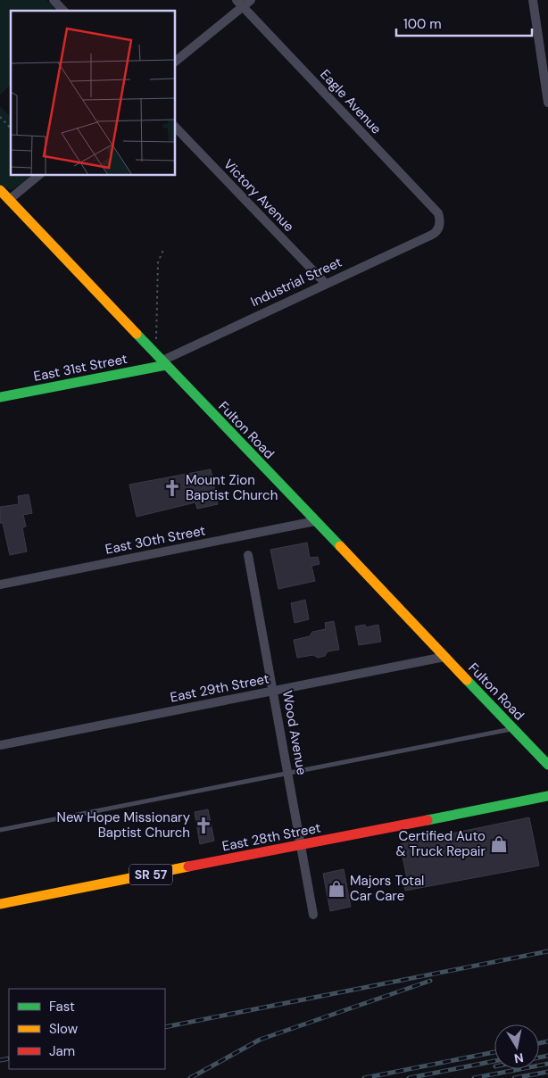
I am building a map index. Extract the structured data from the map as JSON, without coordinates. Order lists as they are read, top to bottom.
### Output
{
  "streets": {
    "street": [
      "Eagle Avenue",
      "Victory Avenue",
      "Industrial Street",
      "East 31st Street",
      "Fulton Road",
      "East 30th Street",
      "East 29th Street",
      "Wood Avenue",
      "East 28th Street",
      "SR 57"
    ]
  },
  "crossings": [
    ["Eagle Avenue", "Industrial Street"],
    ["Victory Avenue", "Industrial Street"],
    ["Industrial Street", "East 31st Street"],
    ["Industrial Street", "Fulton Road"],
    ["East 31st Street", "Fulton Road"],
    ["Fulton Road", "East 30th Street"],
    ["Fulton Road", "East 29th Street"],
    ["East 29th Street", "Wood Avenue"],
    ["Wood Avenue", "East 28th Street"]
  ],
  "places": {
    "church": ["Mount Zion Baptist Church", "New Hope Missionary Baptist Church"],
    "shop": ["Certified Auto & Truck Repair", "Majors Total Car Care"]
  },
  "legend": ["Fast", "Slow", "Jam"],
  "scale_bar": "100 m",
  "north": "bottom"
}
